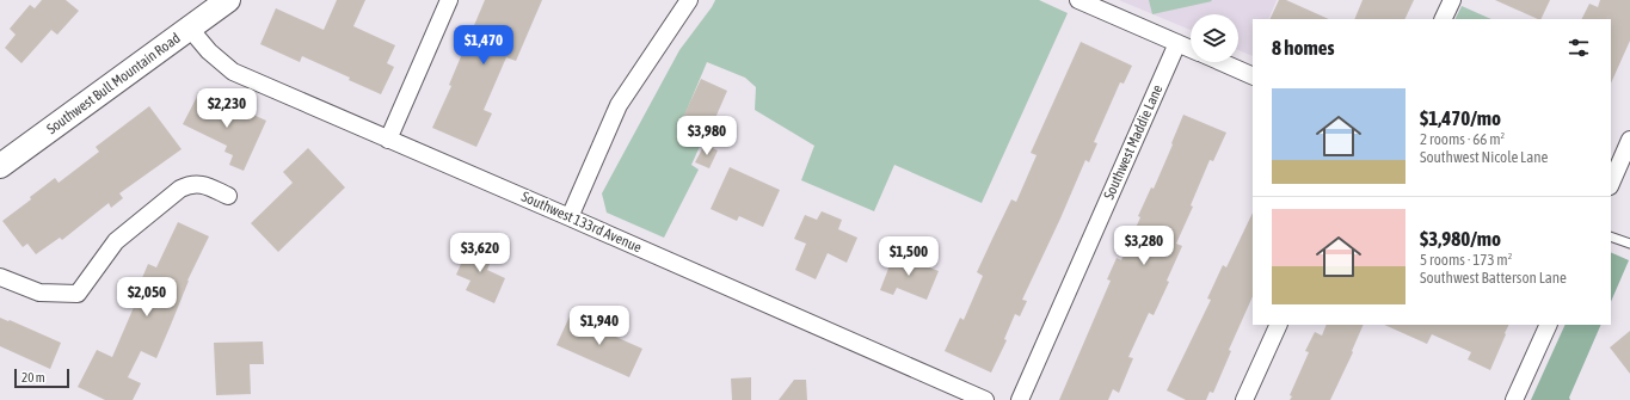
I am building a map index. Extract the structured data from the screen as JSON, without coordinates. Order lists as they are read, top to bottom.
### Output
{
  "streets": {
    "main road": ["Southwest Bull Mountain Road"],
    "street": ["Southwest Maddie Lane", "Southwest 133rd Avenue"]
  },
  "crossings": [
    ["Southwest Bull Mountain Road", "Southwest 133rd Avenue"]
  ],
  "scale_bar": "20 m",
  "page": {
    "heading": "8 homes",
    "price": [
      "$1,470",
      "$2,230",
      "$3,980",
      "$3,280",
      "$3,620",
      "$1,500",
      "$2,050",
      "$1,940"
    ],
    "list": [
      {
        "name": "$1,470/mo",
        "note": "2 rooms · 66 m² · Southwest Nicole Lane"
      },
      {
        "name": "$3,980/mo",
        "note": "5 rooms · 173 m² · Southwest Batterson Lane"
      }
    ],
    "scale": "20 m"
  }
}
